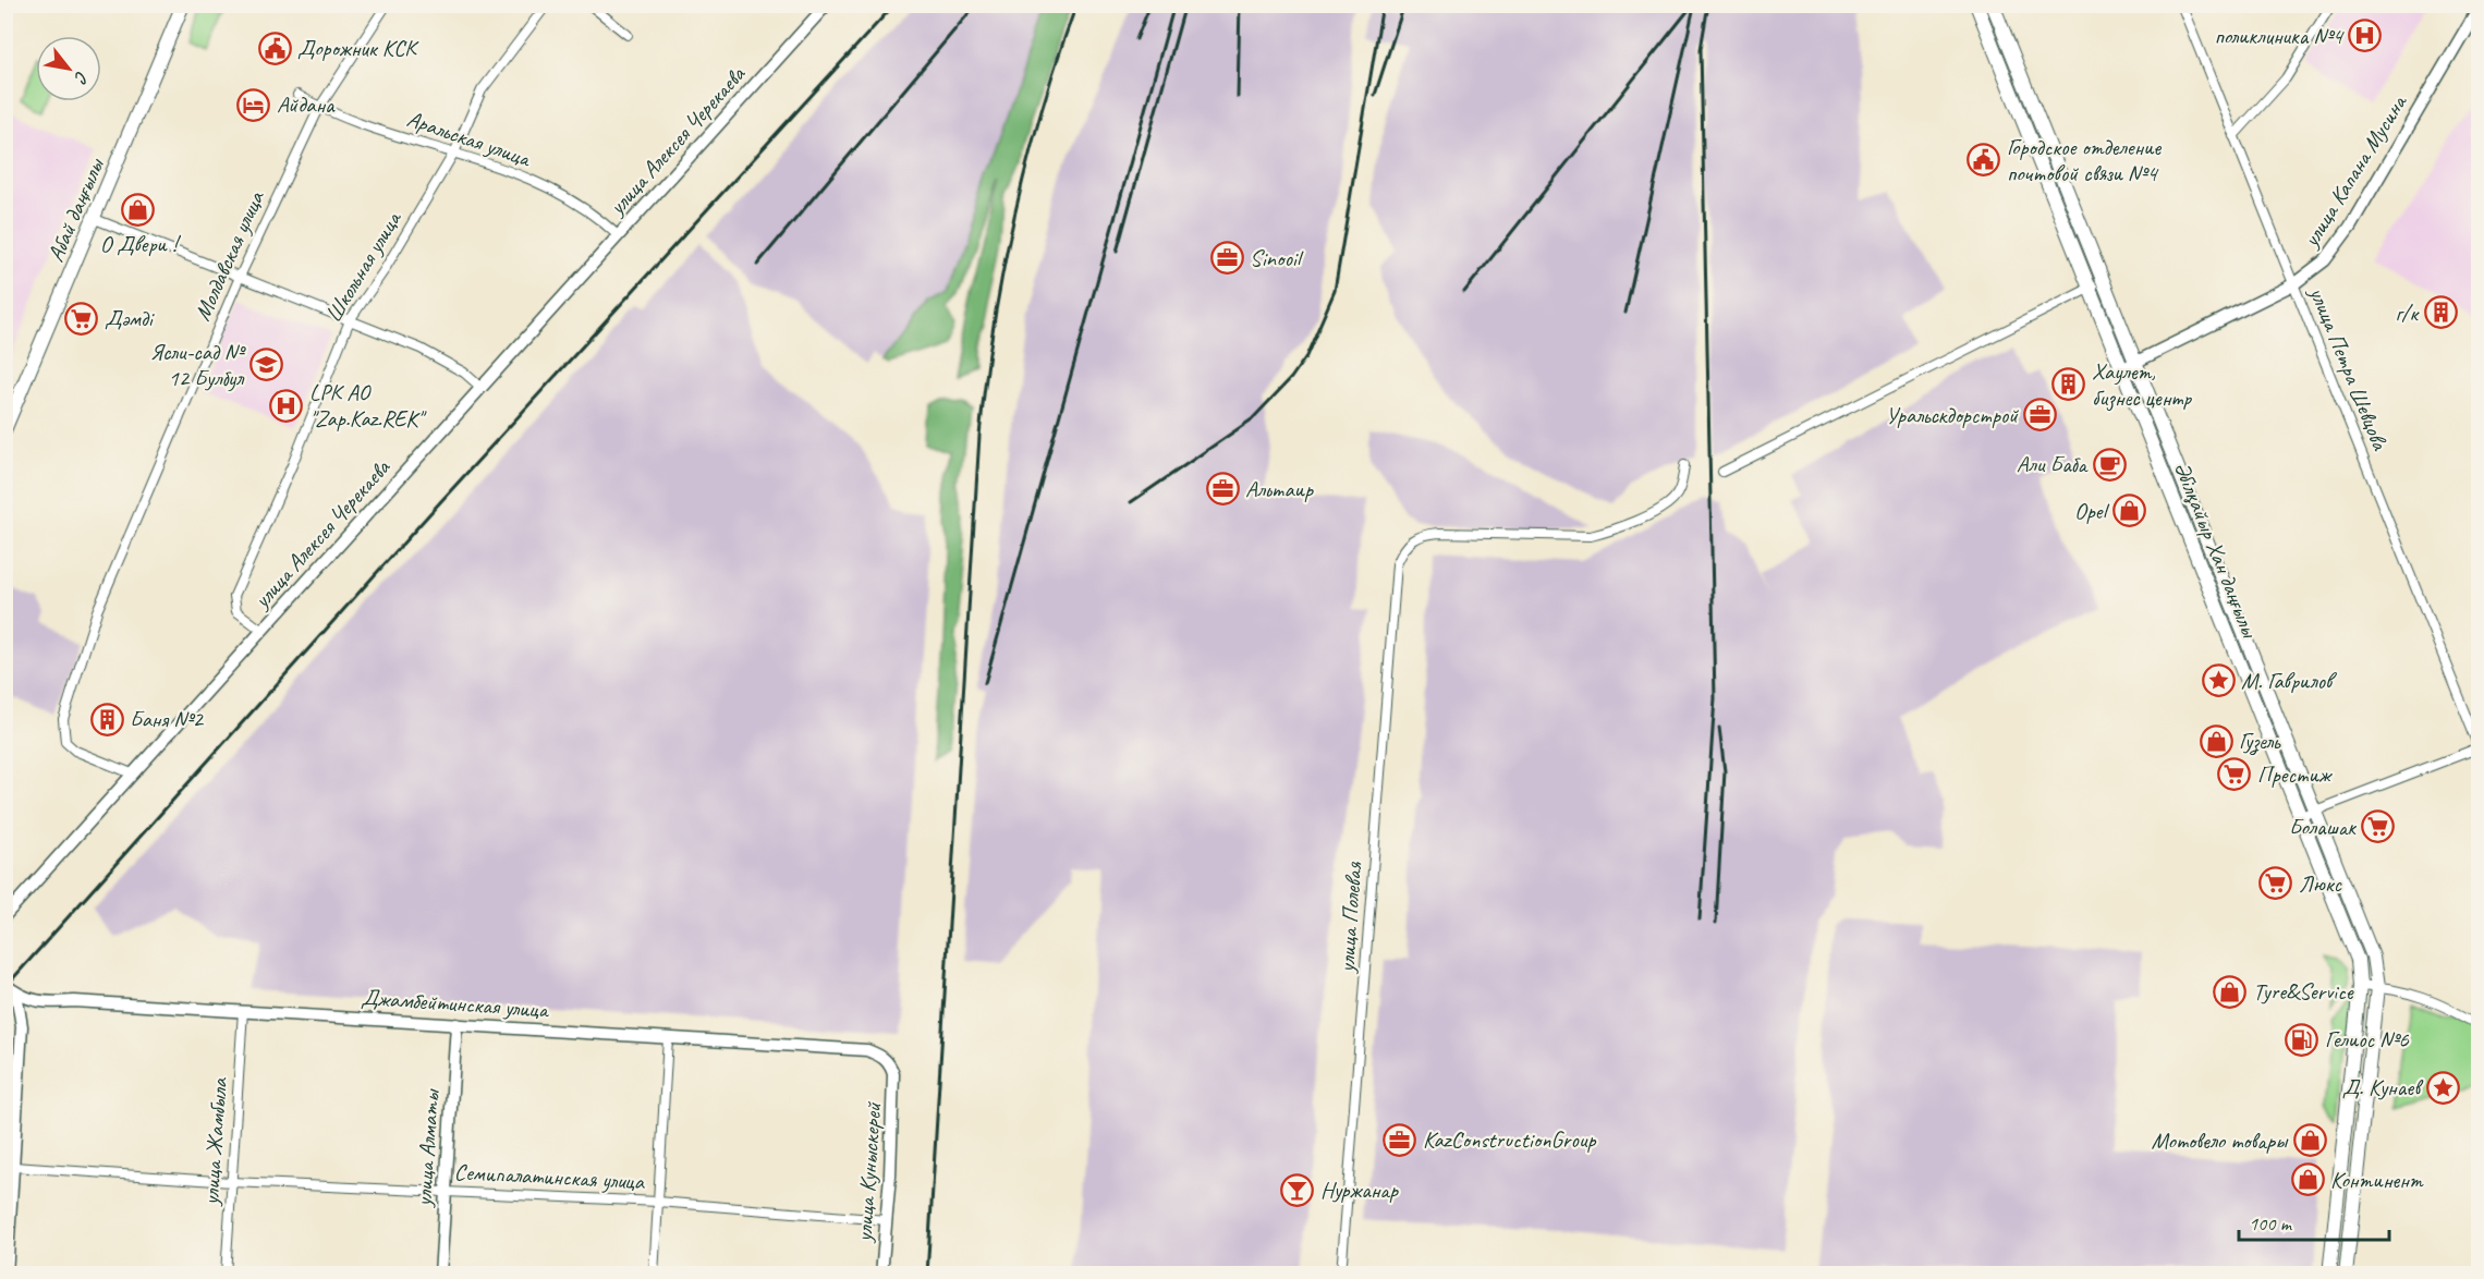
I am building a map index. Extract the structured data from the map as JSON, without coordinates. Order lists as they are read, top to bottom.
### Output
{
  "streets": {
    "main road": ["Абай даңғылы", "Әбілқайыр Хан даңғылы"],
    "street": [
      "Аральская улица",
      "улица Алексея Черекаева",
      "улица Капана Мусина",
      "Молдавская улица",
      "Школьная улица",
      "улица Петра Шевцова",
      "улица Полевая",
      "Джамбейтинская улица",
      "улица Жамбыла",
      "улица Алматы",
      "улица Куныскерей",
      "Семипалатинская улица"
    ]
  },
  "crossings": [
    ["Аральская улица", "улица Алексея Черекаева"],
    ["Аральская улица", "Молдавская улица"],
    ["Аральская улица", "Школьная улица"],
    ["улица Алексея Черекаева", "Молдавская улица"],
    ["улица Алексея Черекаева", "Школьная улица"],
    ["улица Капана Мусина", "улица Петра Шевцова"],
    ["улица Капана Мусина", "Әбілқайыр Хан даңғылы"],
    ["Джамбейтинская улица", "улица Жамбыла"],
    ["Джамбейтинская улица", "улица Алматы"],
    ["Джамбейтинская улица", "улица Куныскерей"],
    ["улица Жамбыла", "Семипалатинская улица"],
    ["улица Алматы", "Семипалатинская улица"],
    ["улица Куныскерей", "Семипалатинская улица"]
  ],
  "places": {
    "hospital": ["поликлиника №4", "LPK AO \"Zap.Kaz.REK\""],
    "public building": ["Дорожник КСК", "Городское отделение почтовой связи №4"],
    "hotel": ["Айдана"],
    "shop": [
      "О Двери !",
      "Opel",
      "Гузель",
      "Tyre&Service",
      "Мотовело товары",
      "Континент"
    ],
    "office": [
      "Sinooil",
      "Уральскдорстрой",
      "Альтаир",
      "KazConstructionGroup"
    ],
    "building": ["г/к", "Хаулет, бизнес центр", "Баня №2"],
    "supermarket": [
      "Дəмді",
      "Престиж",
      "Болашак",
      "Люкс"
    ],
    "school or university": ["Ясли-сад № 12 Булбул"],
    "cafe": ["Али Баба"],
    "place": ["М. Гаврилов", "Д. Кунаев"],
    "fuel station": ["Гелиос №6"],
    "bar": ["Нуржанар"]
  },
  "scale_bar": "100 m",
  "north": "bottom right"
}
